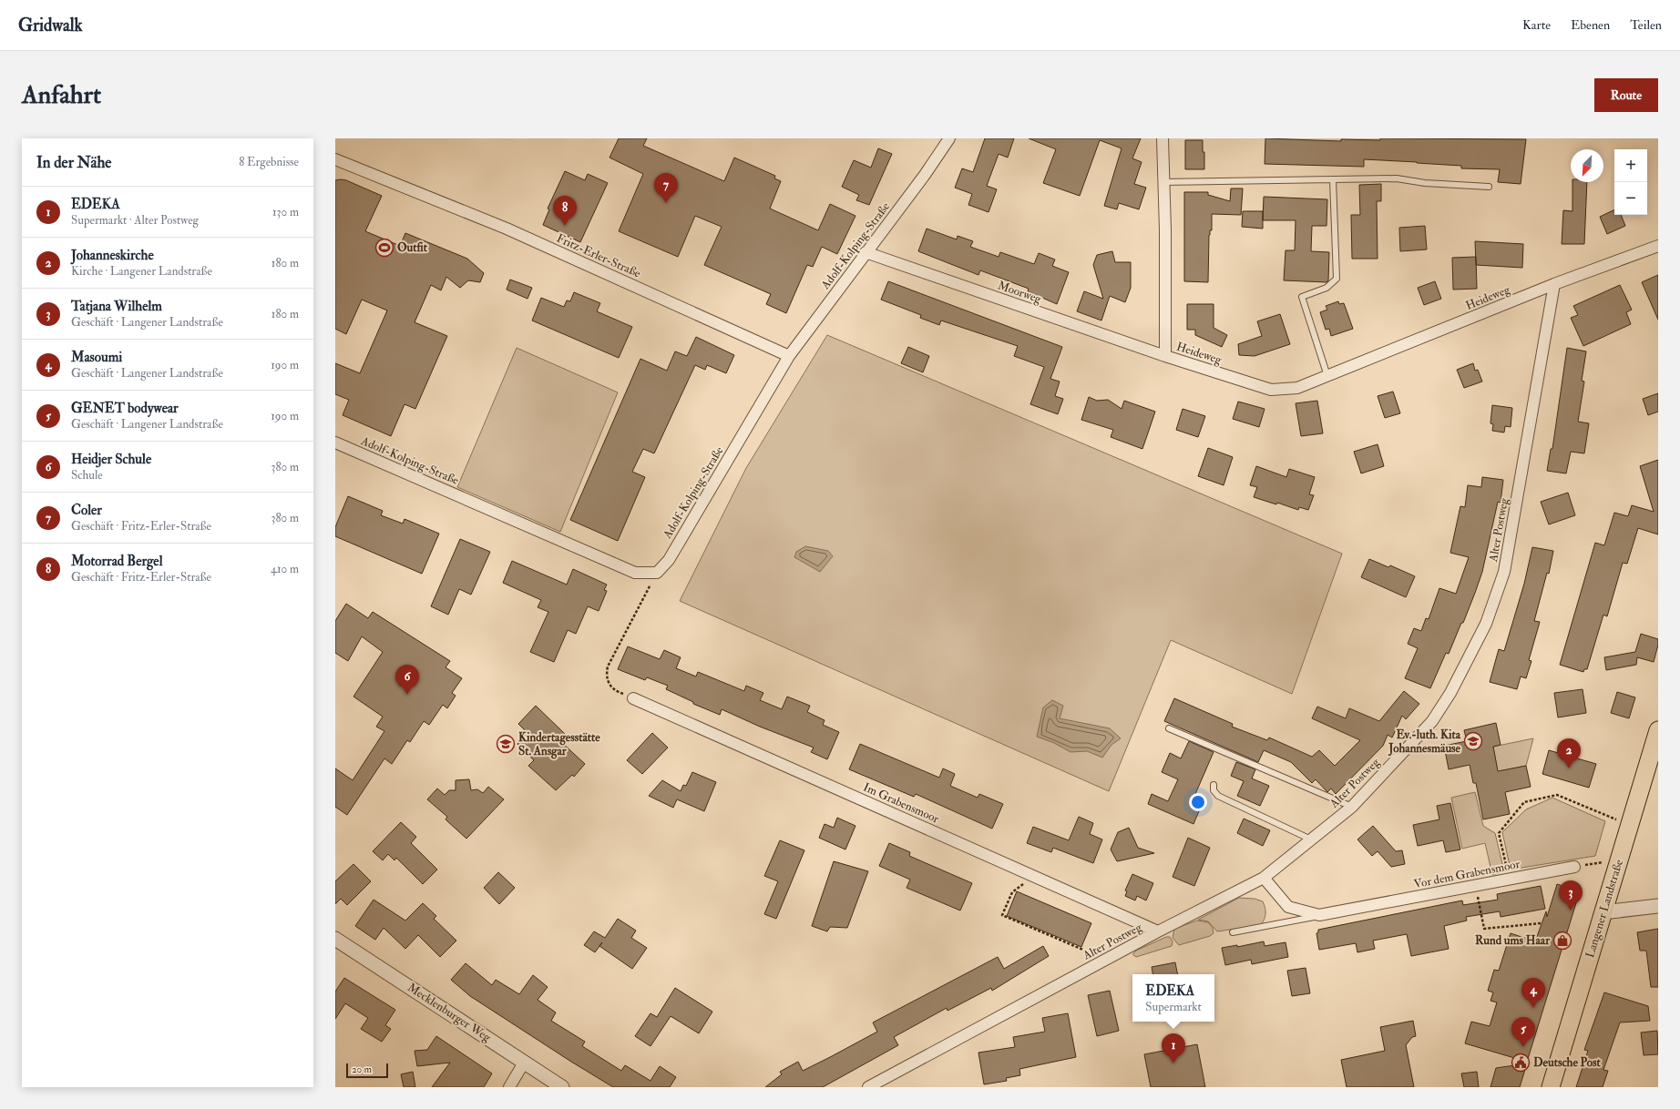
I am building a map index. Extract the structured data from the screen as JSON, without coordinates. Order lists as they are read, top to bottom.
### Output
{
  "streets": {
    "main road": ["Langener Landstraße"],
    "street": [
      "Adolf-Kolping-Straße",
      "Fritz-Erler-Straße",
      "Moorweg",
      "Heideweg",
      "Alter Postweg",
      "Im Grabensmoor",
      "Vor dem Grabensmoor",
      "Mecklenburger Weg"
    ]
  },
  "crossings": [
    ["Adolf-Kolping-Straße", "Fritz-Erler-Straße"],
    ["Adolf-Kolping-Straße", "Moorweg"],
    ["Moorweg", "Heideweg"],
    ["Heideweg", "Alter Postweg"],
    ["Alter Postweg", "Im Grabensmoor"],
    ["Alter Postweg", "Vor dem Grabensmoor"]
  ],
  "places": {
    "sports": ["Outfit"],
    "school or university": ["Ev.-luth. Kita Johannesmäuse", "Kindertagesstätte St. Ansgar"],
    "shop": ["Rund ums Haar"],
    "public building": ["Deutsche Post"]
  },
  "scale_bar": "20 m",
  "north": "bottom left",
  "page": {
    "header": "Gridwalk",
    "nav": ["Karte", "Ebenen", "Teilen"],
    "buttons": "Route",
    "title": "Anfahrt",
    "heading": ["In der Nähe", "8 Ergebnisse"],
    "map_buttons": ["+", "−"],
    "pins": [
      "7",
      "8",
      "6",
      "2",
      "3",
      "4",
      "5",
      "1"
    ],
    "list": [
      {
        "mark": "1",
        "name": "EDEKA",
        "note": "Supermarkt · Alter Postweg",
        "value": "130 m"
      },
      {
        "mark": "2",
        "name": "Johanneskirche",
        "note": "Kirche · Langener Landstraße",
        "value": "180 m"
      },
      {
        "mark": "3",
        "name": "Tatjana Wilhelm",
        "note": "Geschäft · Langener Landstraße",
        "value": "180 m"
      },
      {
        "mark": "4",
        "name": "Masoumi",
        "note": "Geschäft · Langener Landstraße",
        "value": "190 m"
      },
      {
        "mark": "5",
        "name": "GENET bodywear",
        "note": "Geschäft · Langener Landstraße",
        "value": "190 m"
      },
      {
        "mark": "6",
        "name": "Heidjer Schule",
        "note": "Schule",
        "value": "380 m"
      },
      {
        "mark": "7",
        "name": "Coler",
        "note": "Geschäft · Fritz-Erler-Straße",
        "value": "380 m"
      },
      {
        "mark": "8",
        "name": "Motorrad Bergel",
        "note": "Geschäft · Fritz-Erler-Straße",
        "value": "410 m"
      }
    ],
    "popup": ["EDEKA", "Supermarkt"],
    "scale": "20 m"
  }
}
